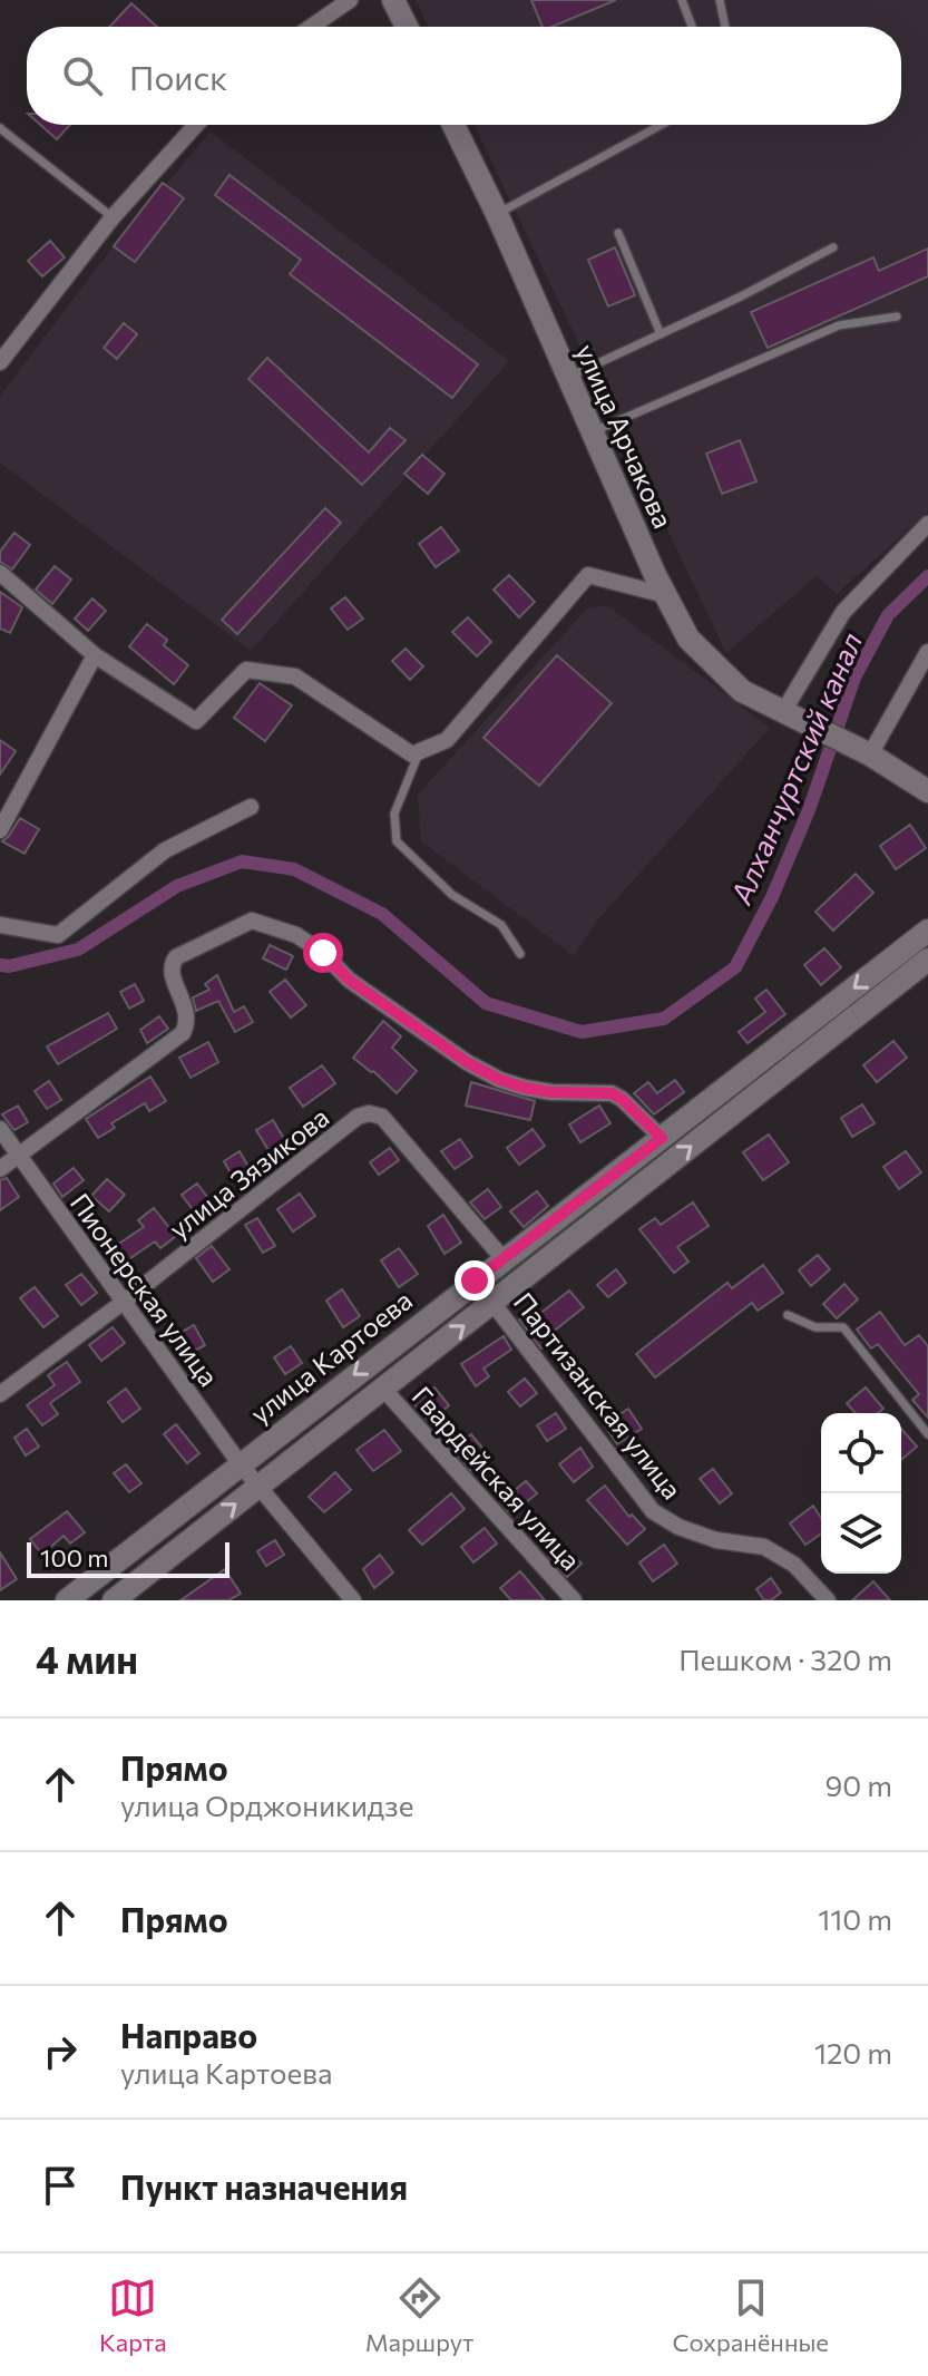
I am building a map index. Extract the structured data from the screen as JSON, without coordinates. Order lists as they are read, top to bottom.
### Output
{
  "streets": {
    "main road": ["улица Арчакова", "улица Картоева"],
    "street": [
      "улица Зязикова",
      "Пионерская улица",
      "Партизанская улица",
      "Гвардейская улица"
    ]
  },
  "crossings": [
    ["улица Зязикова", "Пионерская улица"],
    ["улица Зязикова", "улица Картоева"],
    ["Пионерская улица", "улица Картоева"],
    ["улица Картоева", "Партизанская улица"]
  ],
  "water": ["Алханчуртский канал"],
  "scale_bar": "100 m",
  "page": {
    "search": "Поиск",
    "scale": "100 m",
    "heading": ["4 мин", "Пешком · 320 m"],
    "list": [
      ["Прямо", "улица Орджоникидзе", "90 m"],
      ["Прямо", "110 m"],
      ["Направо", "улица Картоева", "120 m"],
      "Пункт назначения"
    ],
    "nav": ["Карта", "Маршрут", "Сохранённые"]
  }
}
